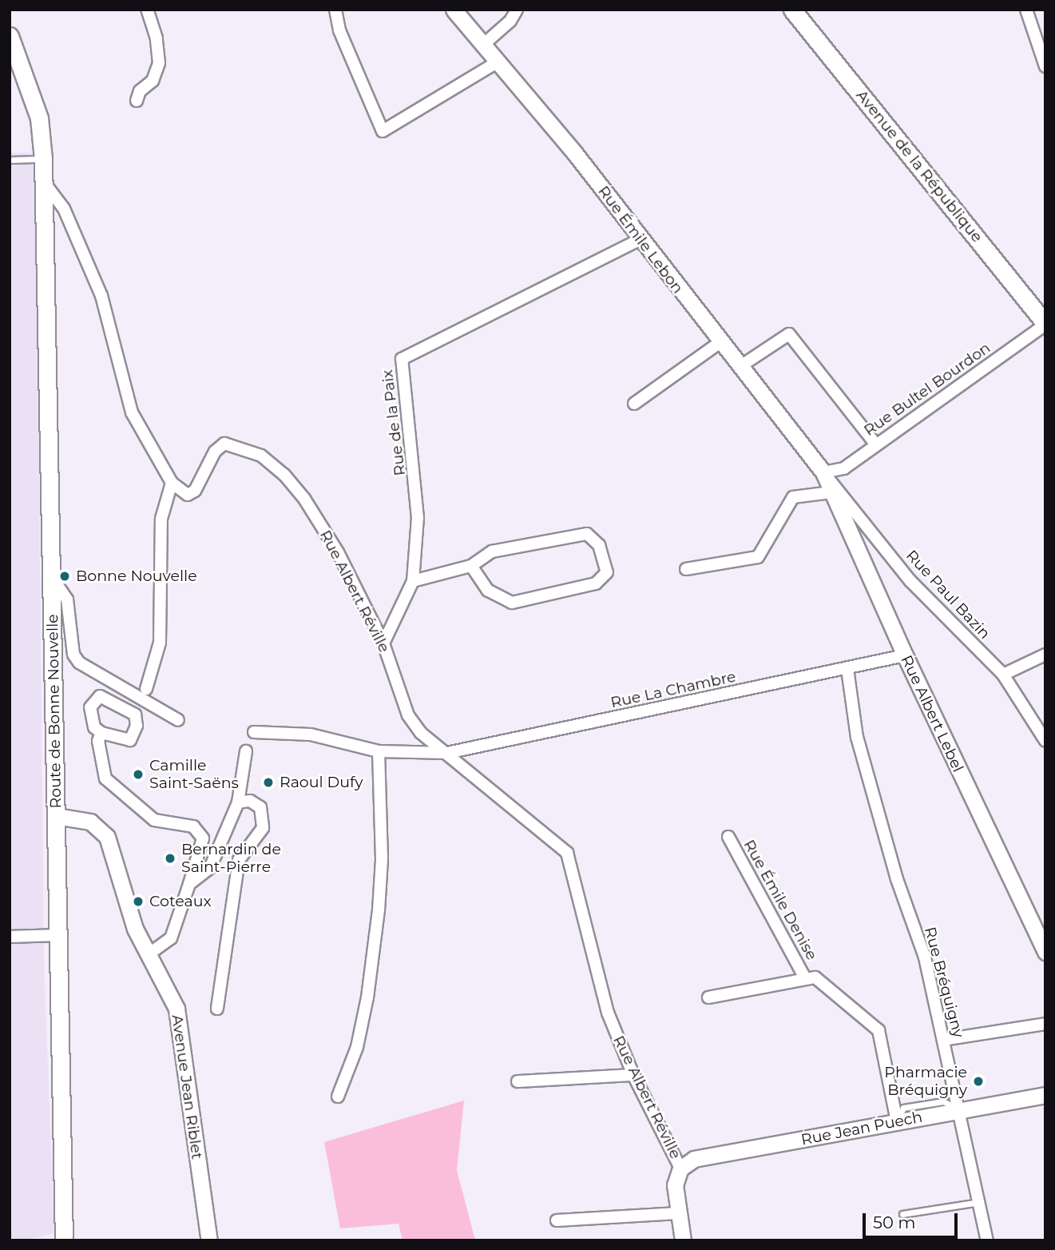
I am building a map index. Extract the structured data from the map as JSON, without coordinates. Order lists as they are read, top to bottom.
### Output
{
  "streets": {
    "main road": ["Avenue de la République", "Route de Bonne Nouvelle"],
    "street": [
      "Rue Émile Lebon",
      "Rue Bultel Bourdon",
      "Rue de la Paix",
      "Rue Albert Réville",
      "Rue Paul Bazin",
      "Rue La Chambre",
      "Rue Albert Lebel",
      "Rue Émile Denise",
      "Rue Bréquigny",
      "Avenue Jean Riblet",
      "Rue Jean Puech"
    ]
  },
  "crossings": [
    ["Avenue de la République", "Rue Bultel Bourdon"],
    ["Rue Émile Lebon", "Rue Bultel Bourdon"],
    ["Rue Émile Lebon", "Rue de la Paix"],
    ["Rue Émile Lebon", "Rue Paul Bazin"],
    ["Rue Émile Lebon", "Rue Albert Lebel"],
    ["Rue Bultel Bourdon", "Rue Paul Bazin"],
    ["Rue Bultel Bourdon", "Rue Albert Lebel"],
    ["Rue de la Paix", "Rue Albert Réville"],
    ["Rue Albert Réville", "Rue La Chambre"],
    ["Rue Albert Réville", "Rue Jean Puech"],
    ["Rue Paul Bazin", "Rue Albert Lebel"],
    ["Rue La Chambre", "Rue Albert Lebel"],
    ["Rue La Chambre", "Rue Bréquigny"],
    ["Route de Bonne Nouvelle", "Avenue Jean Riblet"],
    ["Rue Bréquigny", "Rue Jean Puech"]
  ],
  "places": [
    "Bonne Nouvelle",
    "Camille Saint-Saëns",
    "Raoul Dufy",
    "Bernardin de Saint-Pierre",
    "Coteaux",
    "Pharmacie Bréquigny"
  ],
  "scale_bar": "50 m"
}
